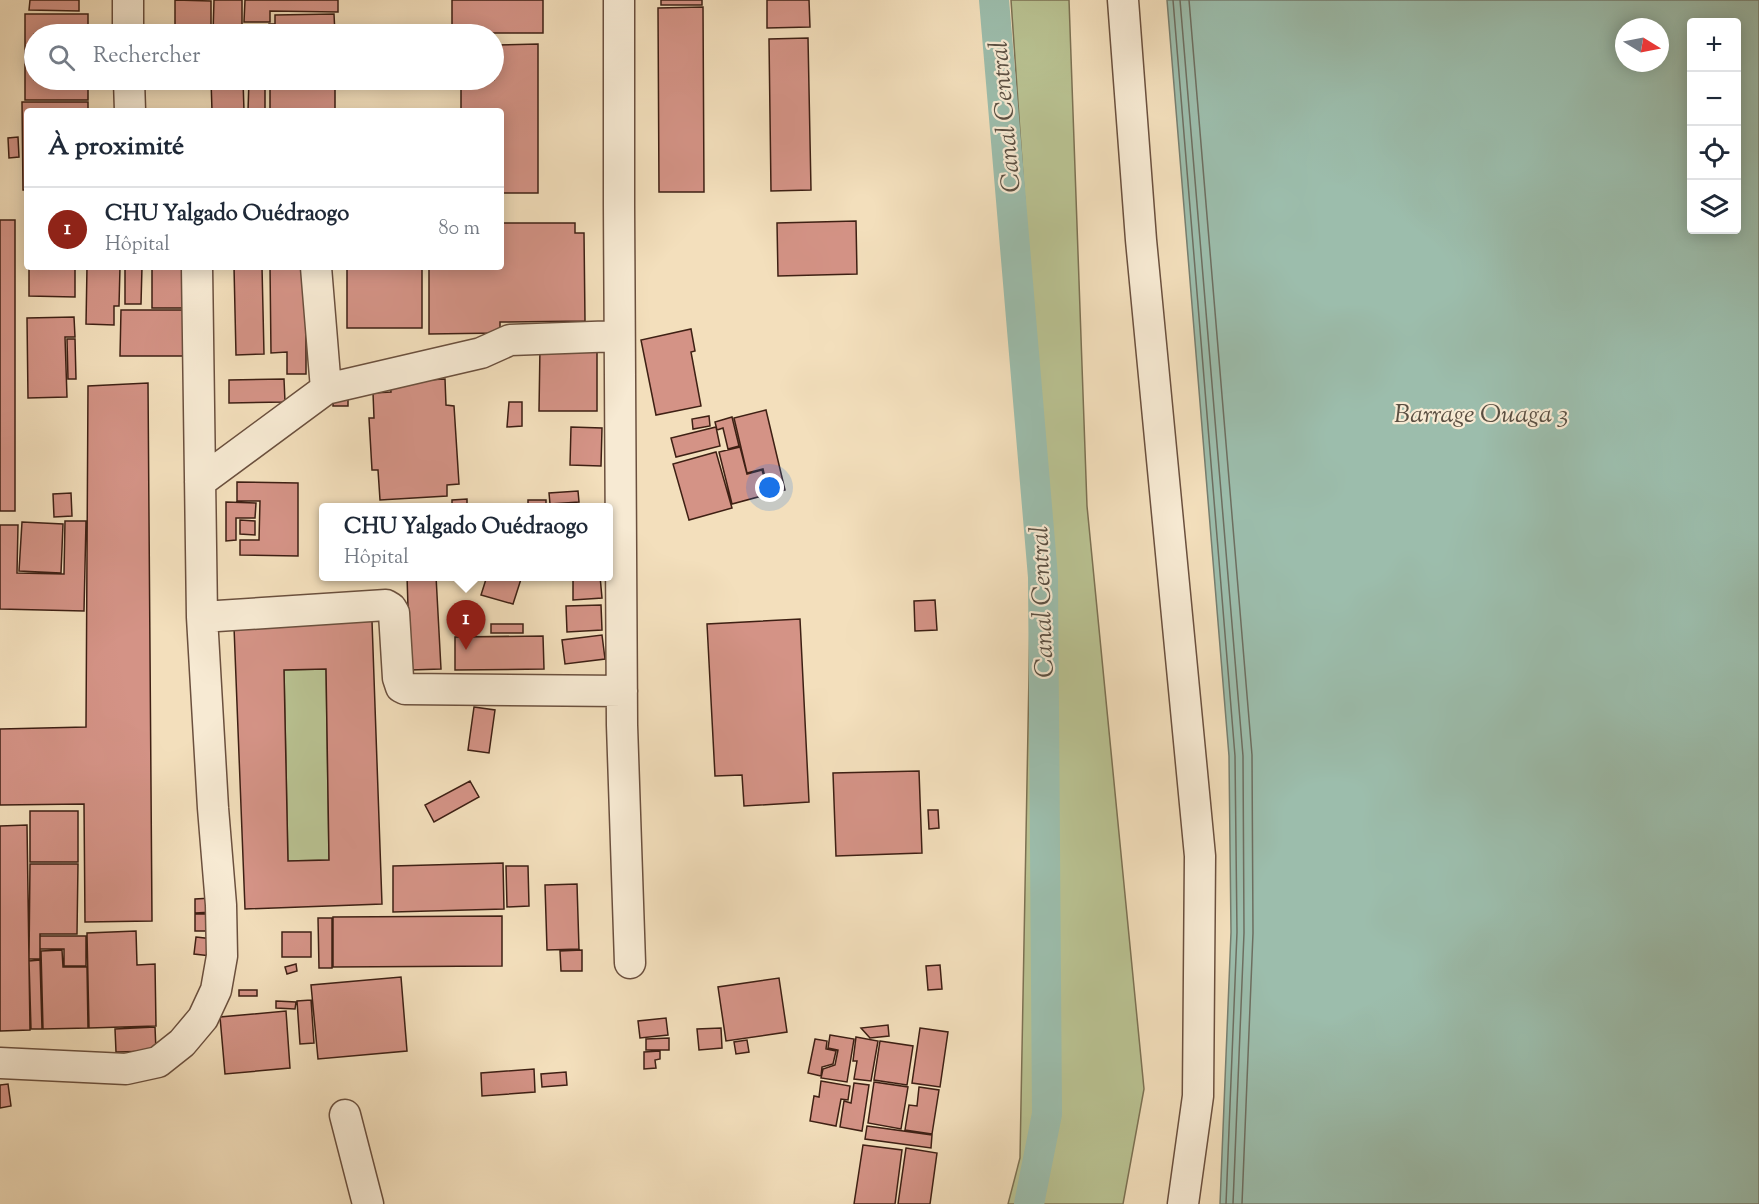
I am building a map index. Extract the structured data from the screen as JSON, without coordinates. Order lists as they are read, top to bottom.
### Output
{
  "water": ["Canal Central", "Barrage Ouaga 3"],
  "north": "right",
  "page": {
    "map_buttons": ["+", "−"],
    "search": "Rechercher",
    "heading": "À proximité",
    "list": [
      {
        "mark": "1",
        "name": "CHU Yalgado Ouédraogo",
        "note": "Hôpital",
        "value": "80 m"
      }
    ],
    "popup": ["CHU Yalgado Ouédraogo", "Hôpital"],
    "pins": "1"
  }
}
